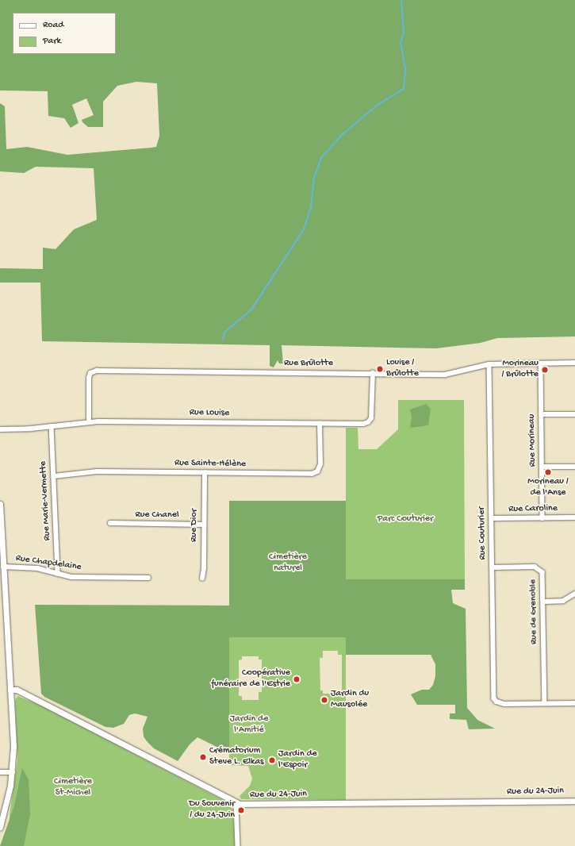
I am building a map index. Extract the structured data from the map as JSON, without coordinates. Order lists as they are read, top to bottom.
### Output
{
  "streets": {
    "street": [
      "Rue Brûlotte",
      "Rue Louise",
      "Rue Morineau",
      "Rue Sainte-Hélène",
      "Rue Marie-Vermette",
      "Rue Caroline",
      "Rue Chanel",
      "Rue Dior",
      "Rue Couturier",
      "Rue Chapdelaine",
      "Rue de Grenoble",
      "Rue du 24-Juin"
    ]
  },
  "crossings": [
    ["Rue Brûlotte", "Rue Louise"],
    ["Rue Brûlotte", "Rue Morineau"],
    ["Rue Brûlotte", "Rue Couturier"],
    ["Rue Louise", "Rue Sainte-Hélène"],
    ["Rue Louise", "Rue Marie-Vermette"],
    ["Rue Morineau", "Rue Caroline"],
    ["Rue Sainte-Hélène", "Rue Marie-Vermette"],
    ["Rue Sainte-Hélène", "Rue Dior"],
    ["Rue Marie-Vermette", "Rue Chapdelaine"],
    ["Rue Caroline", "Rue Couturier"],
    ["Rue Chanel", "Rue Dior"],
    ["Rue Couturier", "Rue de Grenoble"]
  ],
  "parks": [
    "Parc Couturier",
    "Cimetière naturel",
    "Jardin de l'Amitié",
    "Cimetière St-Michel"
  ],
  "places": [
    "Louise / Brûlotte",
    "Morineau / Brûlotte",
    "Morineau / de l'Anse",
    "Coopérative funéraire de l'Estrie",
    "Jardin du Mausolée",
    "Crématorium Steve L. Elkas",
    "Jardin de l'Espoir",
    "Du Souvenir / du 24-Juin"
  ],
  "legend": ["Road", "Park"]
}
